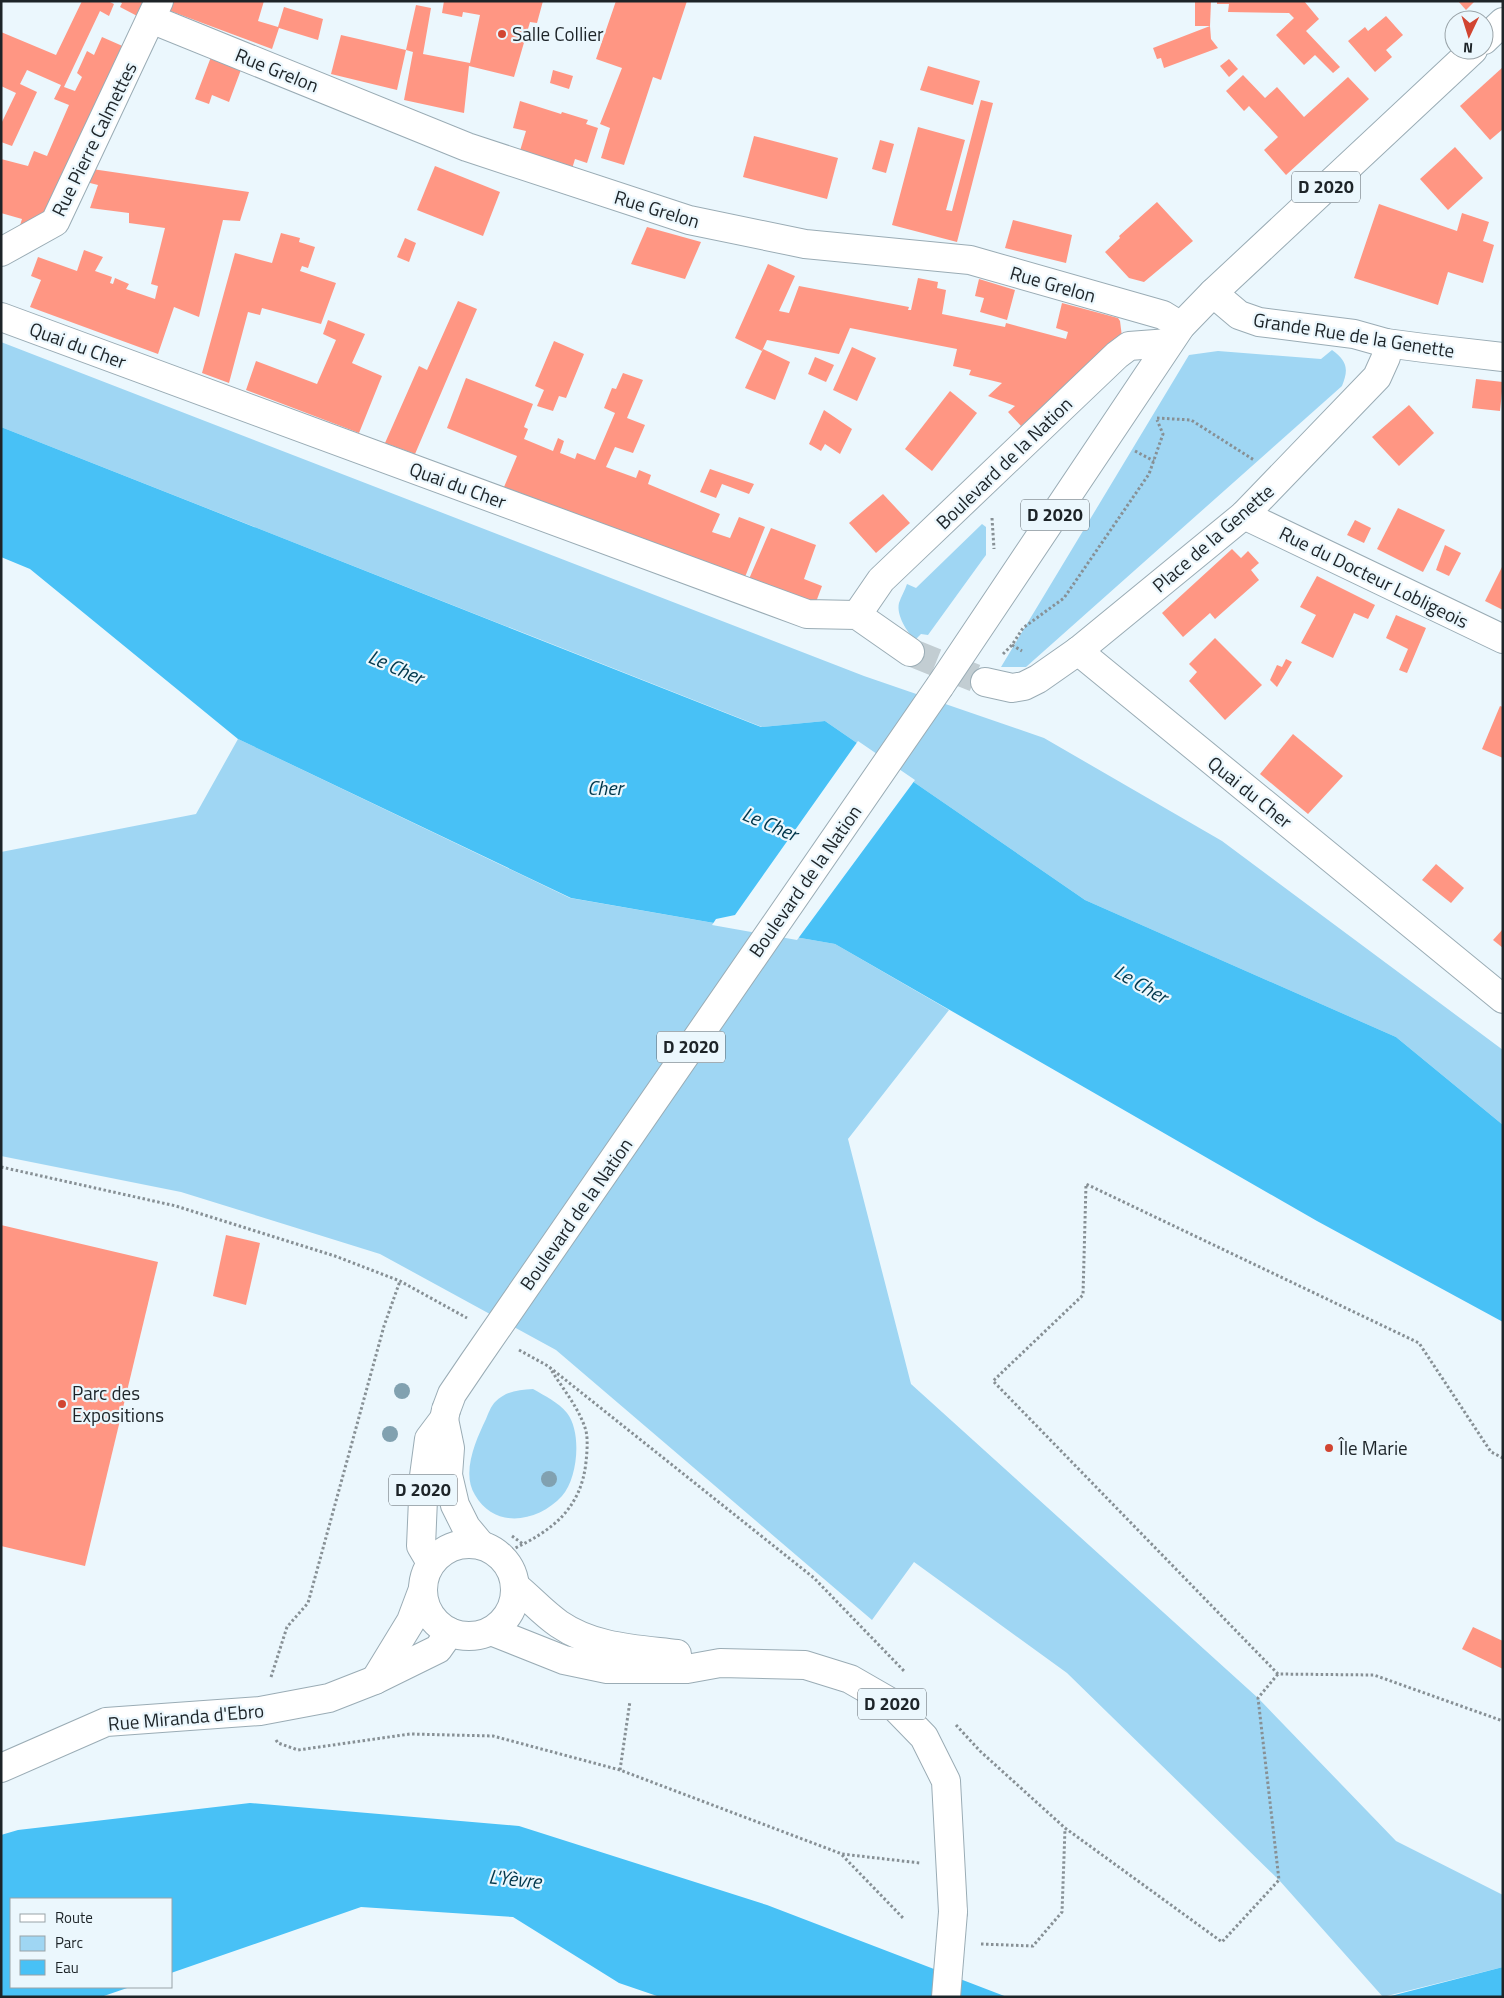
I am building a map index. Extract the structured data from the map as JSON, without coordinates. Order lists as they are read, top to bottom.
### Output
{
  "streets": {
    "street": [
      "Rue Grelon",
      "Rue Pierre Calmettes",
      "D 2020",
      "Grande Rue de la Genette",
      "Quai du Cher",
      "Boulevard de la Nation",
      "Place de la Genette",
      "Rue du Docteur Lobligeois",
      "Rue Miranda d'Ebro"
    ]
  },
  "crossings": [
    ["Rue Grelon", "Rue Pierre Calmettes"],
    ["Rue Grelon", "Boulevard de la Nation"],
    ["D 2020", "Boulevard de la Nation"],
    ["D 2020", "Rue Miranda d'Ebro"],
    ["Grande Rue de la Genette", "Boulevard de la Nation"],
    ["Grande Rue de la Genette", "Place de la Genette"],
    ["Quai du Cher", "Boulevard de la Nation"],
    ["Quai du Cher", "Place de la Genette"],
    ["Place de la Genette", "Rue du Docteur Lobligeois"]
  ],
  "water": ["Le Cher", "Cher", "L'Yèvre"],
  "places": ["Salle Collier", "Parc des Expositions", "Île Marie"],
  "legend": ["Route", "Parc", "Eau"],
  "north": "bottom"
}
